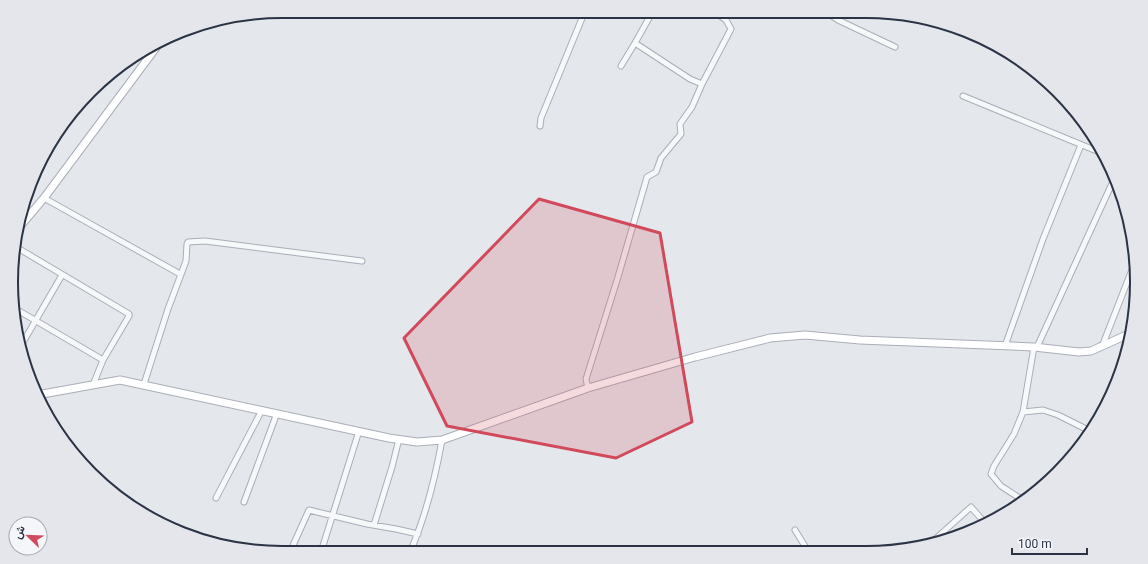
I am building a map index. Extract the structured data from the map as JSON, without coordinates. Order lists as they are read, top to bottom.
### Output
{
  "scale_bar": "100 m",
  "north": "top left"
}
